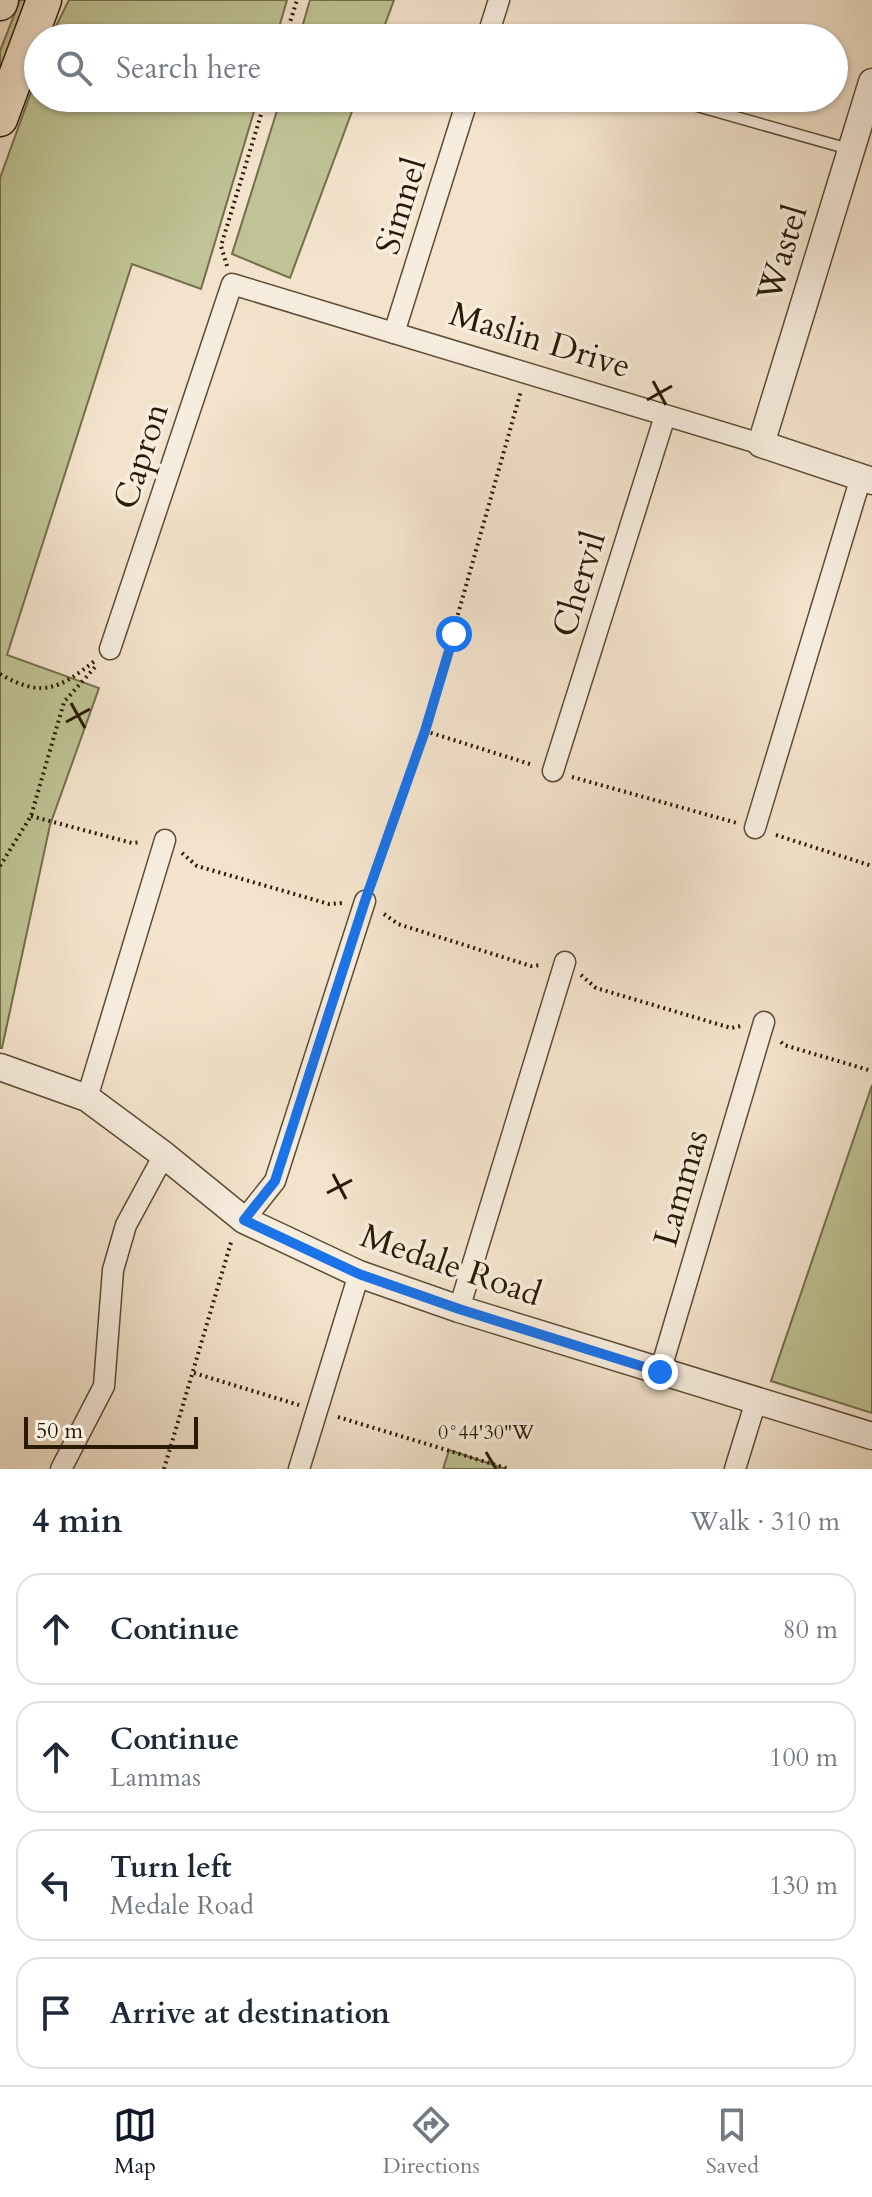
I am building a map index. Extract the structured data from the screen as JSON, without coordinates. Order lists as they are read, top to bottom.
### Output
{
  "streets": {
    "street": [
      "Simnel",
      "Wastel",
      "Maslin Drive",
      "Capron",
      "Chervil",
      "Lammas",
      "Medale Road"
    ]
  },
  "crossings": [
    ["Simnel", "Maslin Drive"],
    ["Wastel", "Maslin Drive"],
    ["Maslin Drive", "Capron"],
    ["Maslin Drive", "Chervil"],
    ["Lammas", "Medale Road"]
  ],
  "scale_bar": "50 m",
  "page": {
    "search": "Search here",
    "scale": "50 m",
    "heading": ["4 min", "Walk · 310 m"],
    "list": [
      ["Continue", "80 m"],
      ["Continue", "Lammas", "100 m"],
      ["Turn left", "Medale Road", "130 m"],
      "Arrive at destination"
    ],
    "nav": ["Map", "Directions", "Saved"]
  },
  "coordinates": ["0°44'30\"W"]
}
